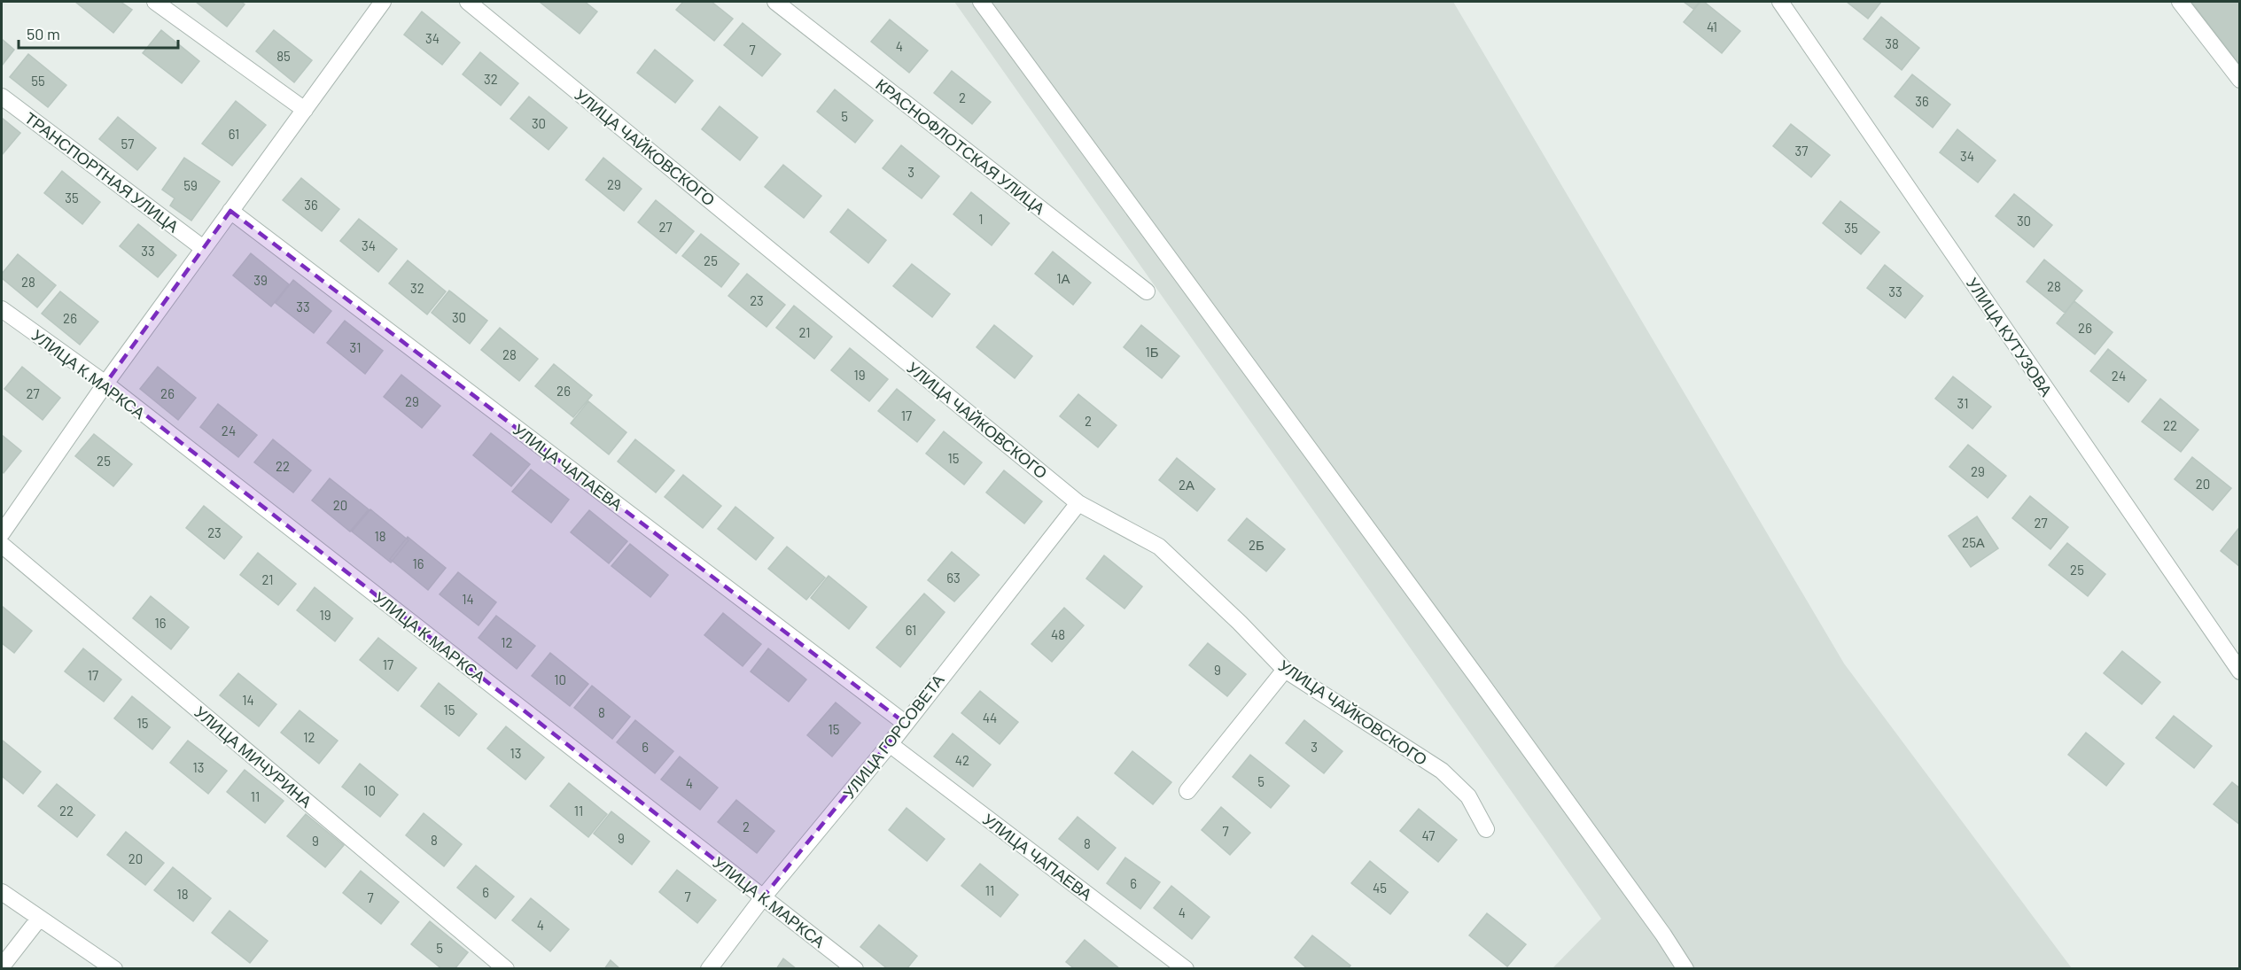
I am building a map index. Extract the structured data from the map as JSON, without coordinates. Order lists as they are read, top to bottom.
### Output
{
  "streets": {
    "street": [
      "КРАСНОФЛОТСКАЯ УЛИЦА",
      "УЛИЦА ЧАЙКОВСКОГО",
      "ТРАНСПОРТНАЯ УЛИЦА",
      "УЛИЦА КУТУЗОВА",
      "УЛИЦА К.МАРКСА",
      "УЛИЦА ЧАПАЕВА",
      "УЛИЦА ГОРСОВЕТА",
      "УЛИЦА МИЧУРИНА"
    ]
  },
  "crossings": [
    ["УЛИЦА ЧАЙКОВСКОГО", "УЛИЦА ГОРСОВЕТА"],
    ["УЛИЦА К.МАРКСА", "УЛИЦА ГОРСОВЕТА"],
    ["УЛИЦА ЧАПАЕВА", "УЛИЦА ГОРСОВЕТА"]
  ],
  "house_numbers": [
    "41",
    "34",
    "38",
    "4",
    "7",
    "85",
    "32",
    "55",
    "2",
    "36",
    "5",
    "30",
    "61",
    "57",
    "37",
    "34",
    "3",
    "29",
    "59",
    "35",
    "36",
    "1",
    "30",
    "27",
    "35",
    "34",
    "33",
    "25",
    "1А",
    "39",
    "28",
    "28",
    "32",
    "33",
    "23",
    "33",
    "30",
    "26",
    "26",
    "21",
    "31",
    "1Б",
    "28",
    "19",
    "24",
    "26",
    "27",
    "26",
    "29",
    "31",
    "17",
    "2",
    "22",
    "24",
    "15",
    "25",
    "22",
    "29",
    "20",
    "2А",
    "20",
    "27",
    "23",
    "18",
    "25А",
    "2Б",
    "16",
    "25",
    "63",
    "21",
    "14",
    "19",
    "16",
    "61",
    "48",
    "12",
    "17",
    "9",
    "17",
    "10",
    "14",
    "15",
    "8",
    "44",
    "15",
    "15",
    "12",
    "6",
    "3",
    "13",
    "42",
    "13",
    "5",
    "4",
    "10",
    "11",
    "22",
    "11",
    "2",
    "7",
    "47",
    "9",
    "8",
    "9",
    "8",
    "20",
    "6",
    "45",
    "11",
    "6",
    "18",
    "7",
    "7",
    "4",
    "4",
    "5"
  ],
  "scale_bar": "50 m"
}
